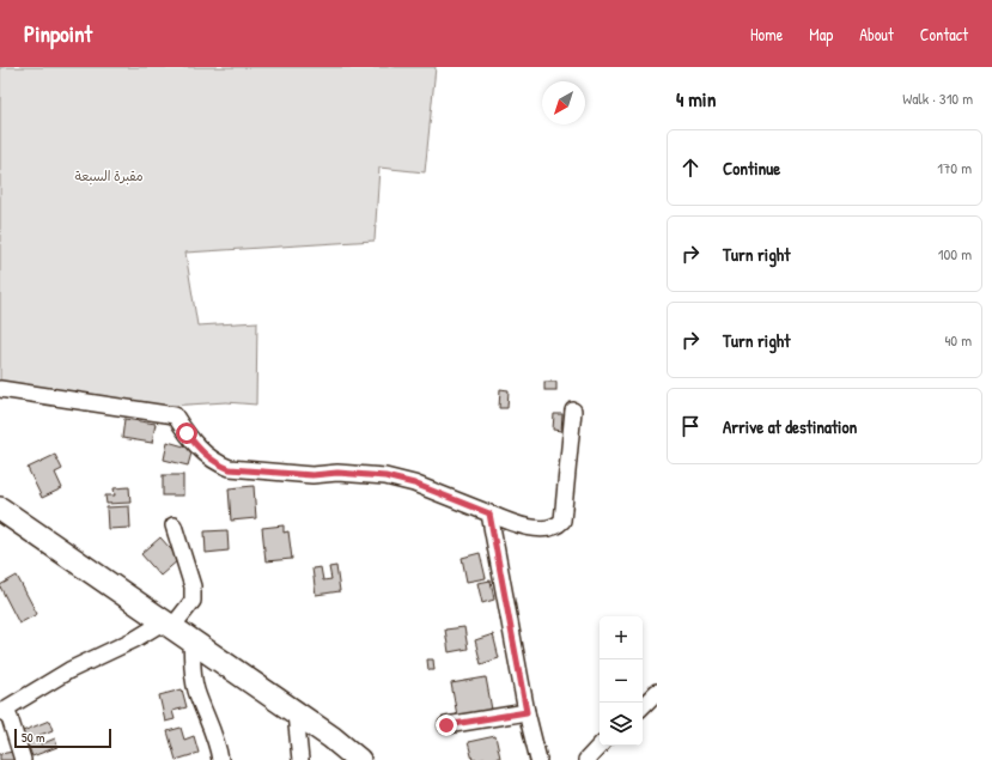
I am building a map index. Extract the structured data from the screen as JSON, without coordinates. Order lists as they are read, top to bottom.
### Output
{
  "parks": ["مقبرة السبعة"],
  "scale_bar": "50 m",
  "north": "bottom left",
  "page": {
    "header": "Pinpoint",
    "nav": [
      "Home",
      "Map",
      "About",
      "Contact"
    ],
    "heading": ["4 min", "Walk · 310 m"],
    "list": [
      ["Continue", "170 m"],
      ["Turn right", "100 m"],
      ["Turn right", "40 m"],
      "Arrive at destination"
    ],
    "map_buttons": ["+", "−"],
    "scale": "50 m"
  }
}
